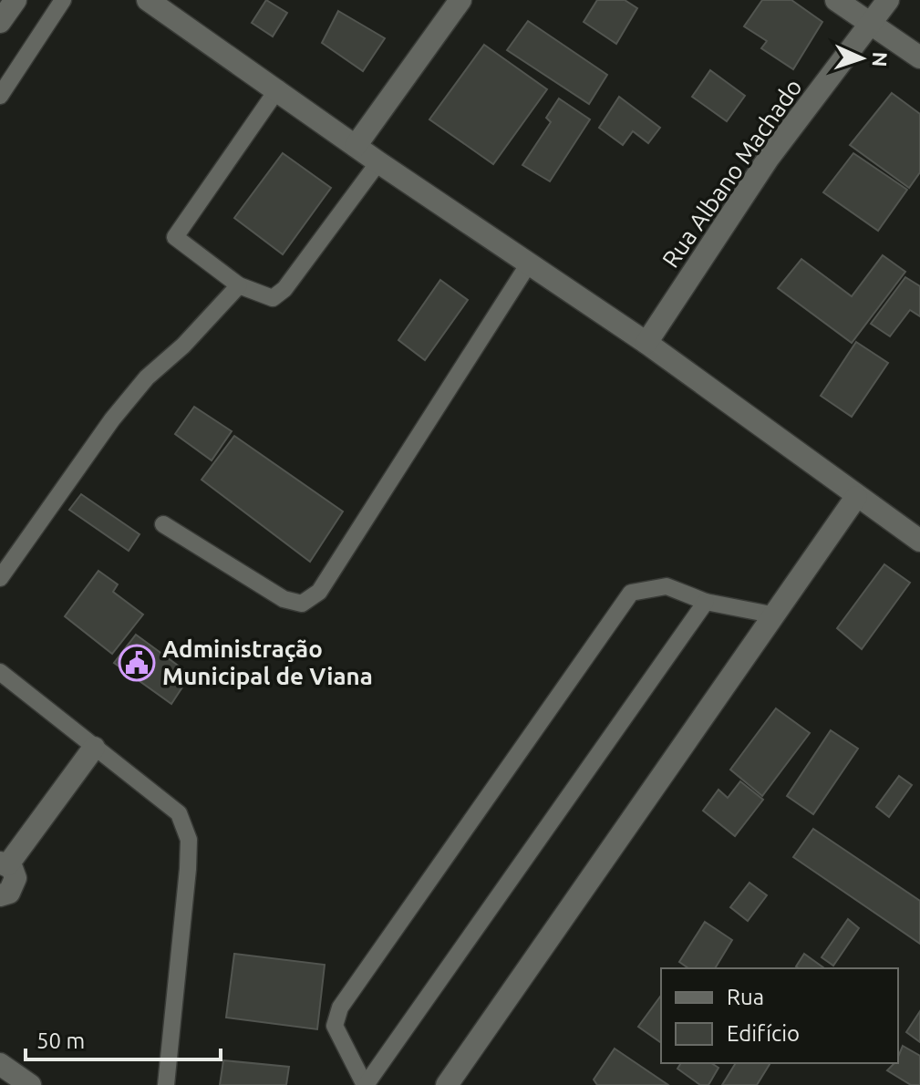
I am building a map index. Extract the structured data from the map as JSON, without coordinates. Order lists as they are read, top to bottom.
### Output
{
  "streets": {
    "street": ["Rua Albano Machado"]
  },
  "places": {
    "public building": ["Administração Municipal de Viana"]
  },
  "legend": ["Rua", "Edifício"],
  "scale_bar": "50 m",
  "north": "right"
}
